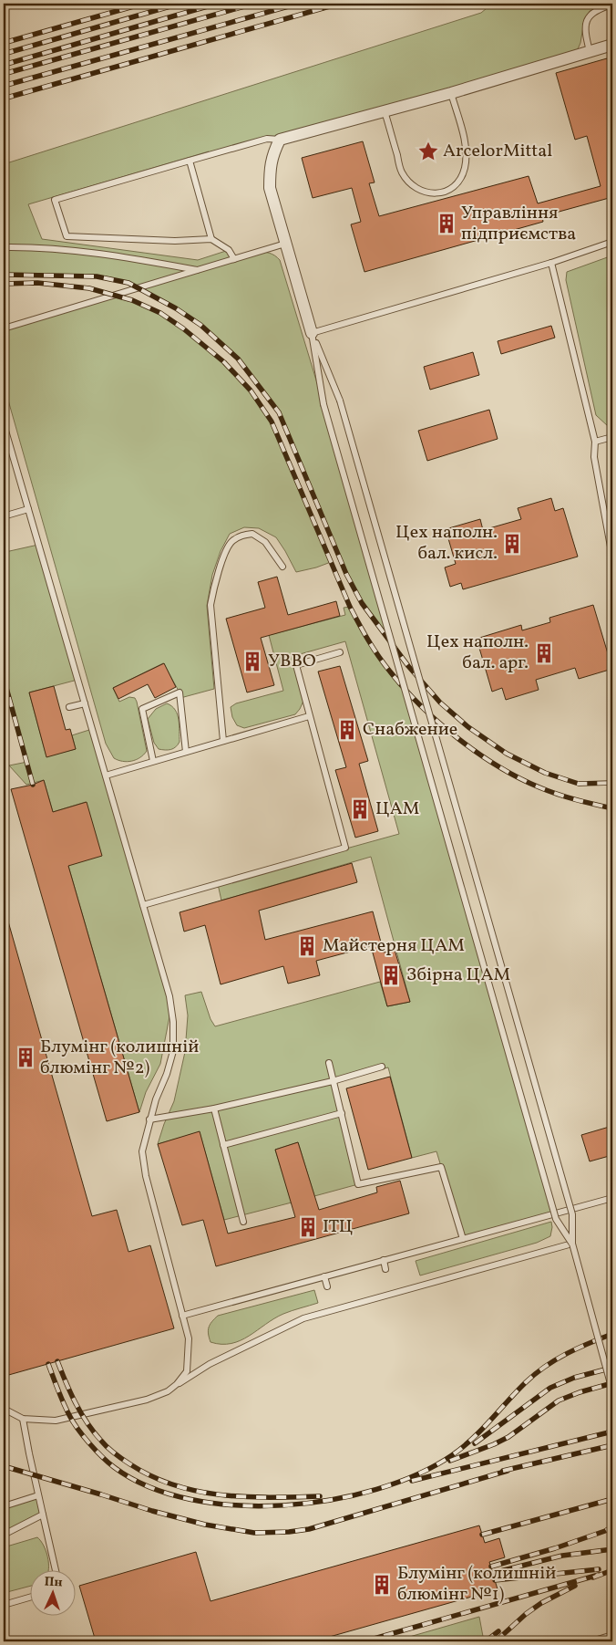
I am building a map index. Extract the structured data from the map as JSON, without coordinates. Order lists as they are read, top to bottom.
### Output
{
  "places": {
    "place": ["ArcelorMittal"],
    "building": [
      "Управління підприємства",
      "Цех наполн. бал. кисл.",
      "Цех наполн. бал. арг.",
      "УВВО",
      "Снабжение",
      "ЦАМ",
      "Майстерня ЦАМ",
      "Збірна ЦАМ",
      "Блумінг (колишній блюмінг №2)",
      "ІТЦ",
      "Блумінг (колишній блюмінг №1)"
    ]
  },
  "north": "top"
}
